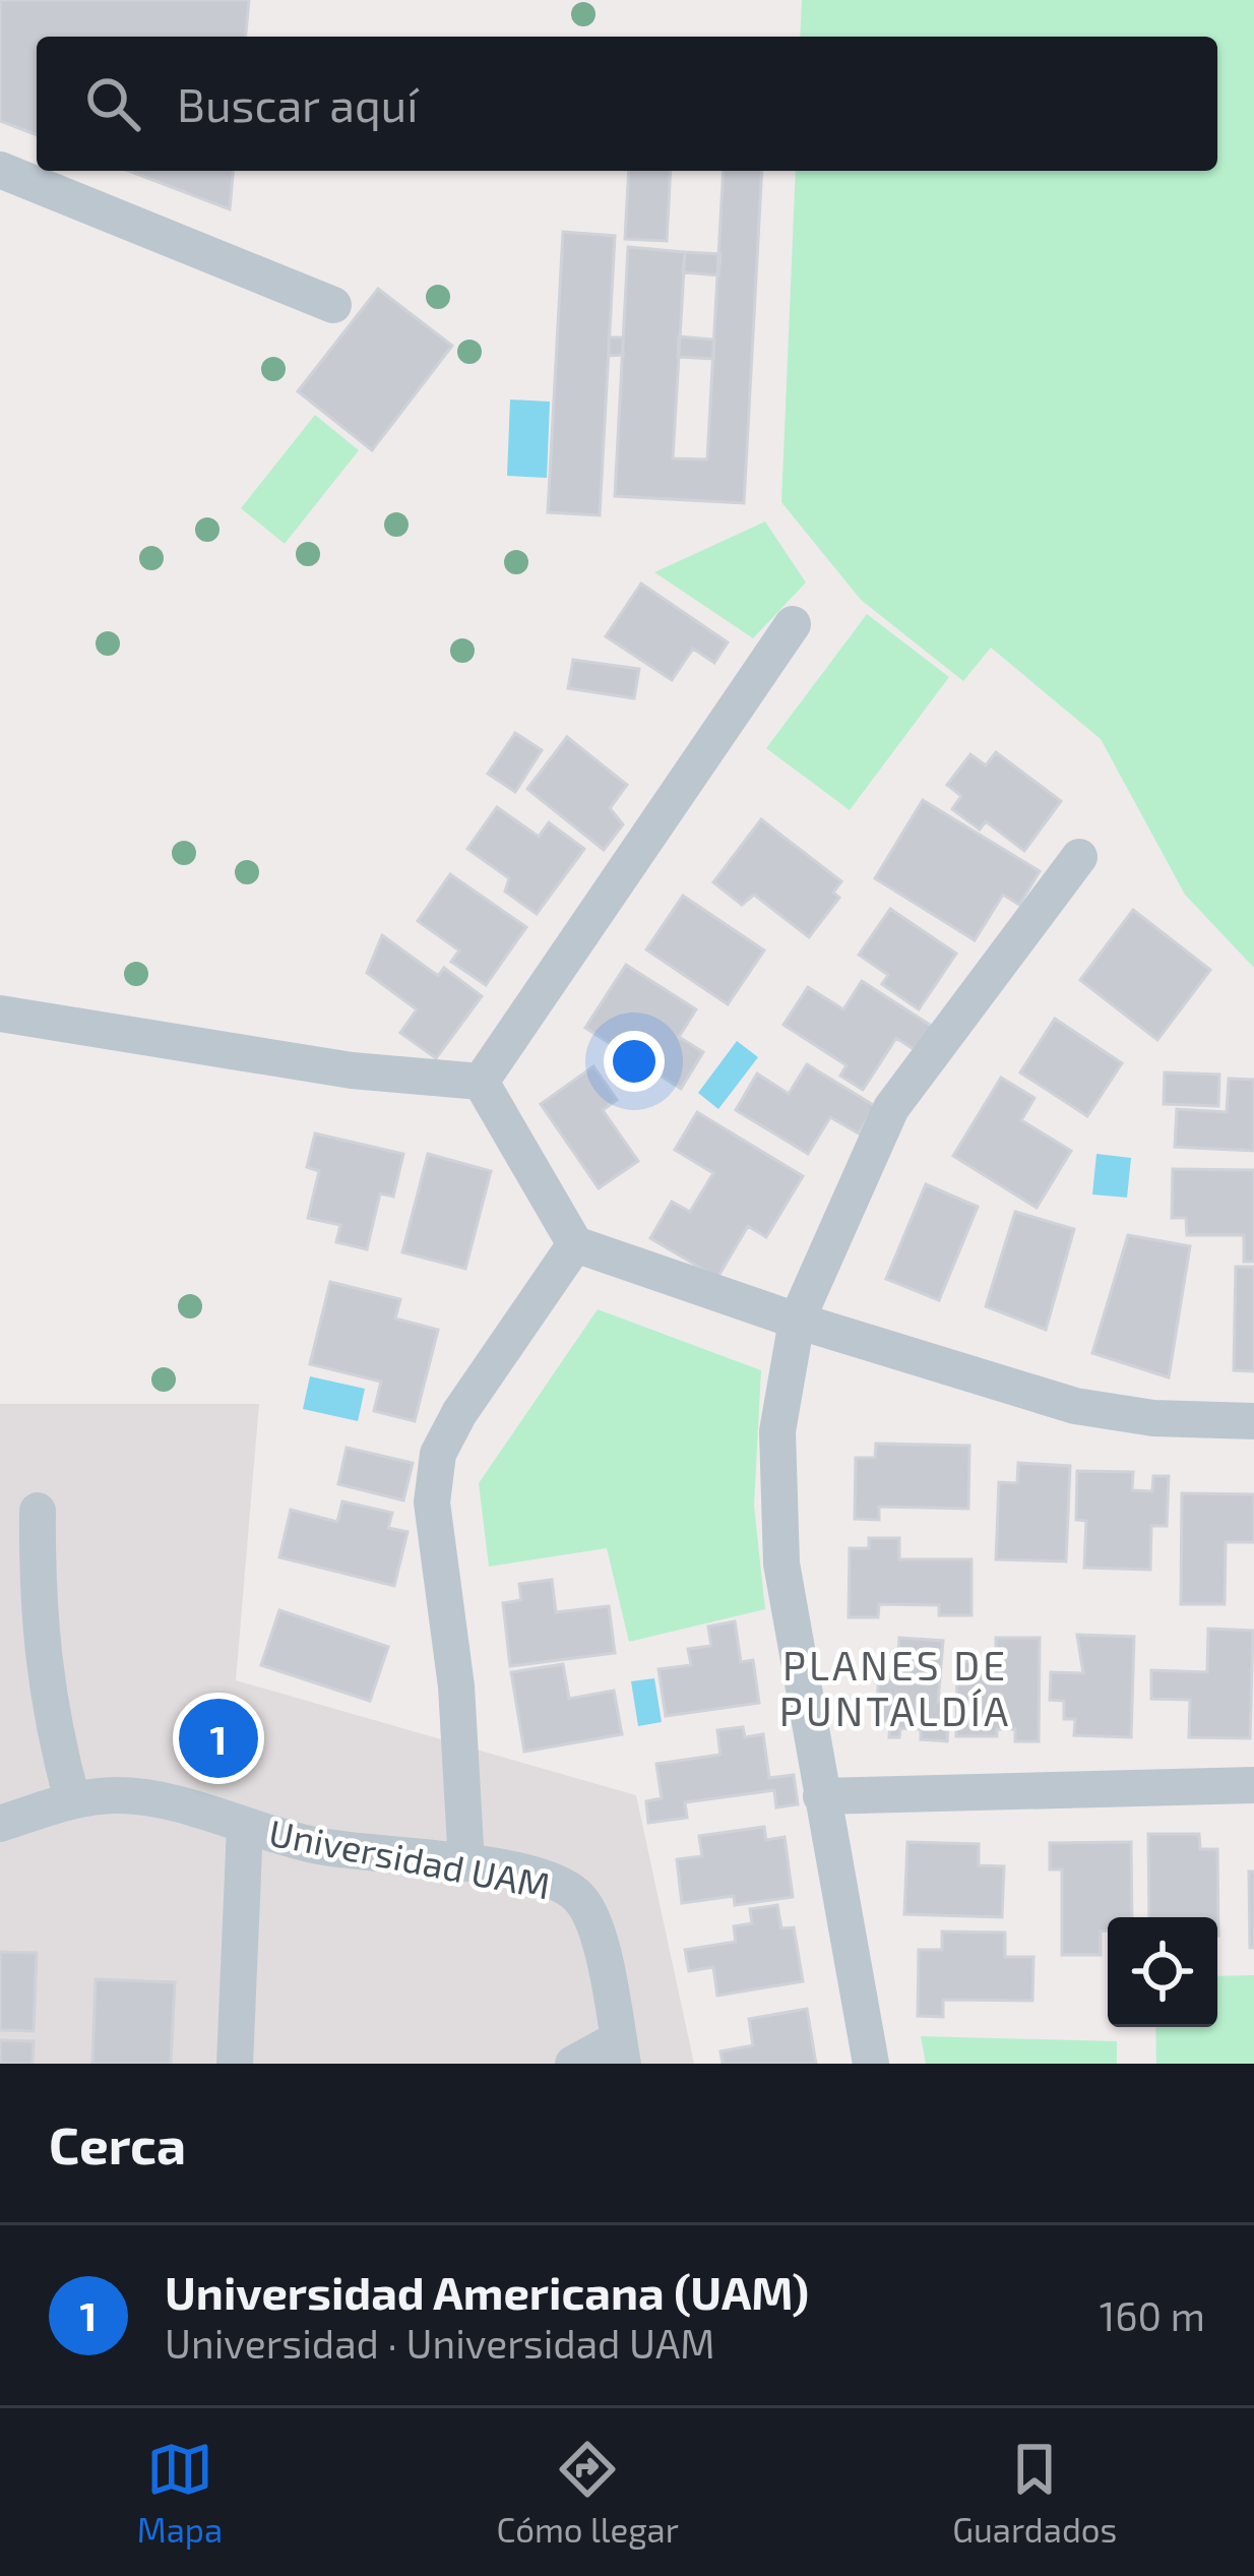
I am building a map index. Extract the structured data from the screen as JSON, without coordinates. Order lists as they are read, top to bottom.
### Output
{
  "streets": {
    "street": ["Universidad UAM"]
  },
  "districts": ["PLANES DE PUNTALDÍA"],
  "page": {
    "search": "Buscar aquí",
    "pins": "1",
    "heading": "Cerca",
    "list": [
      {
        "mark": "1",
        "name": "Universidad Americana (UAM)",
        "note": "Universidad · Universidad UAM",
        "value": "160 m"
      }
    ],
    "nav": ["Mapa", "Cómo llegar", "Guardados"]
  }
}
